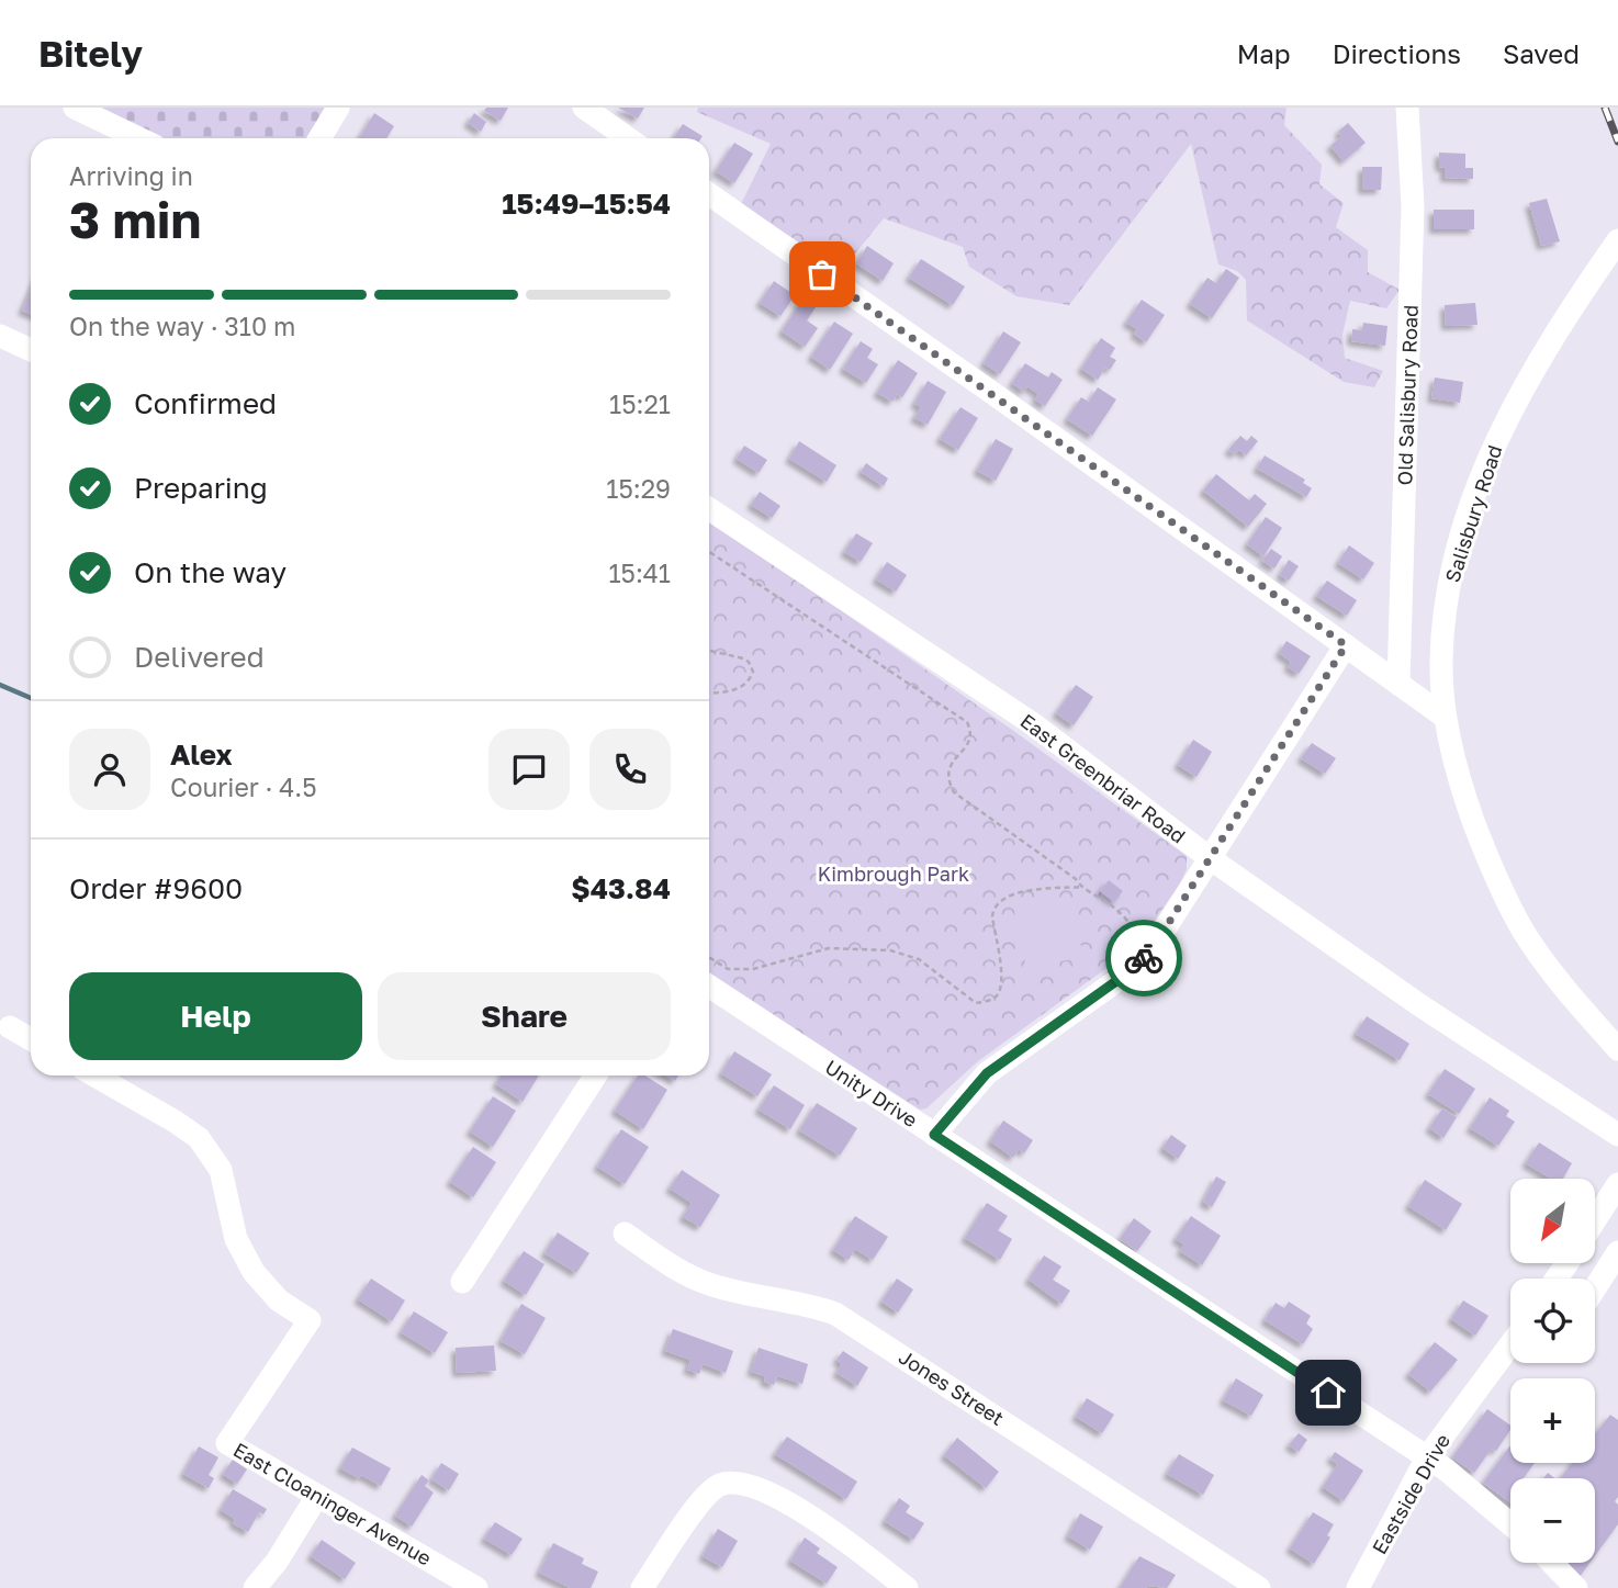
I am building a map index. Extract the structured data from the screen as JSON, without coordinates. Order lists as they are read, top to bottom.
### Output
{
  "streets": {
    "street": [
      "Old Salisbury Road",
      "Salisbury Road",
      "East Greenbriar Road",
      "Unity Drive",
      "Jones Street",
      "Eastside Drive",
      "East Cloaninger Avenue"
    ]
  },
  "crossings": [
    ["Unity Drive", "Eastside Drive"]
  ],
  "parks": ["Kimbrough Park"],
  "north": "bottom left",
  "page": {
    "header": "Bitely",
    "nav": ["Map", "Directions", "Saved"],
    "heading": ["3 min", "Arriving in", "15:49–15:54"],
    "panel": [
      "Alex",
      "Courier · 4.5",
      "Order #9600",
      "$43.84"
    ],
    "bar": "On the way · 310 m",
    "list": [
      ["Confirmed", "15:21"],
      ["Preparing", "15:29"],
      ["On the way", "15:41"],
      "Delivered"
    ],
    "buttons": ["Help", "Share"],
    "map_buttons": ["+", "−"]
  }
}
